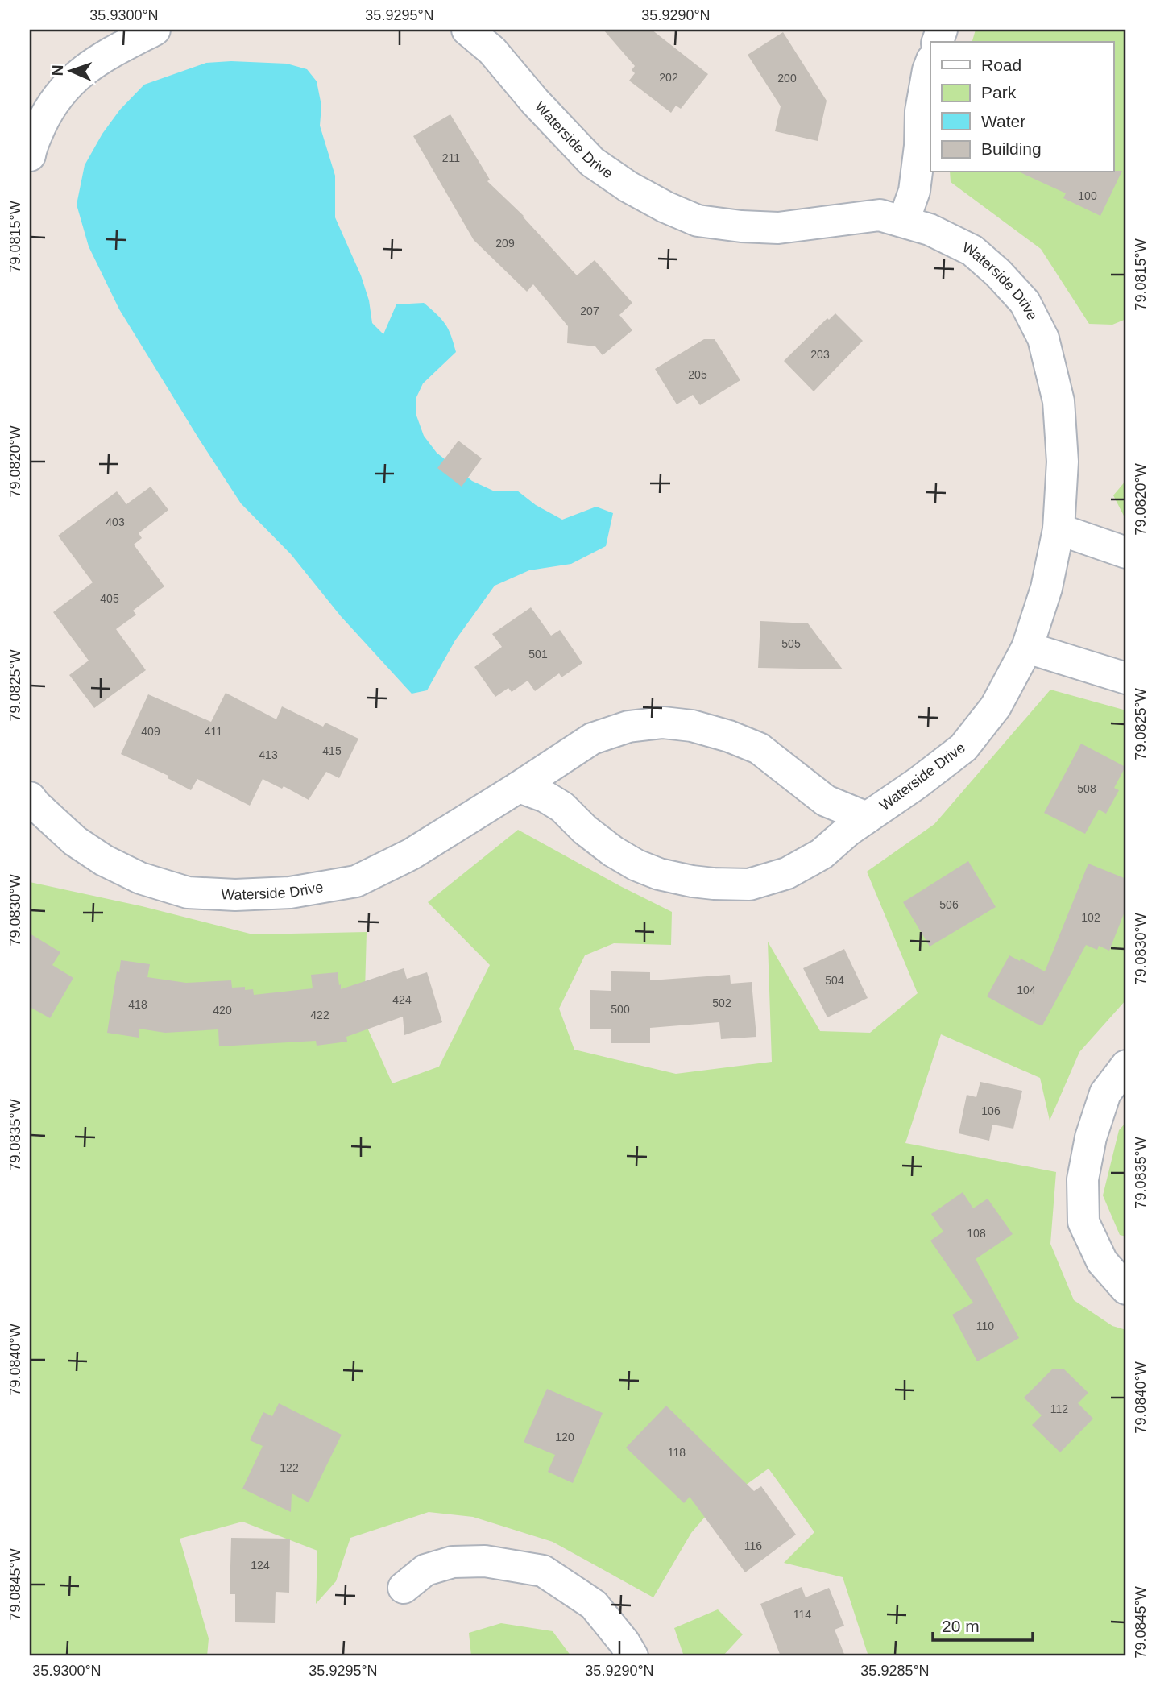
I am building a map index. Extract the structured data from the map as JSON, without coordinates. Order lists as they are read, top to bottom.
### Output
{
  "streets": {
    "street": ["Waterside Drive"]
  },
  "house_numbers": [
    "202",
    "200",
    "211",
    "100",
    "209",
    "207",
    "203",
    "205",
    "403",
    "405",
    "505",
    "501",
    "409",
    "411",
    "415",
    "413",
    "508",
    "506",
    "102",
    "504",
    "104",
    "424",
    "502",
    "418",
    "500",
    "420",
    "422",
    "106",
    "108",
    "110",
    "112",
    "120",
    "118",
    "122",
    "116",
    "124",
    "114"
  ],
  "legend": [
    "Road",
    "Park",
    "Water",
    "Building"
  ],
  "scale_bar": "20 m",
  "north": "left",
  "coordinates": [
    "35.9300°N",
    "35.9295°N",
    "35.9290°N",
    "79.0815°W",
    "79.0820°W",
    "79.0825°W",
    "79.0830°W",
    "79.0835°W",
    "79.0840°W",
    "79.0845°W",
    "35.9285°N"
  ]
}
